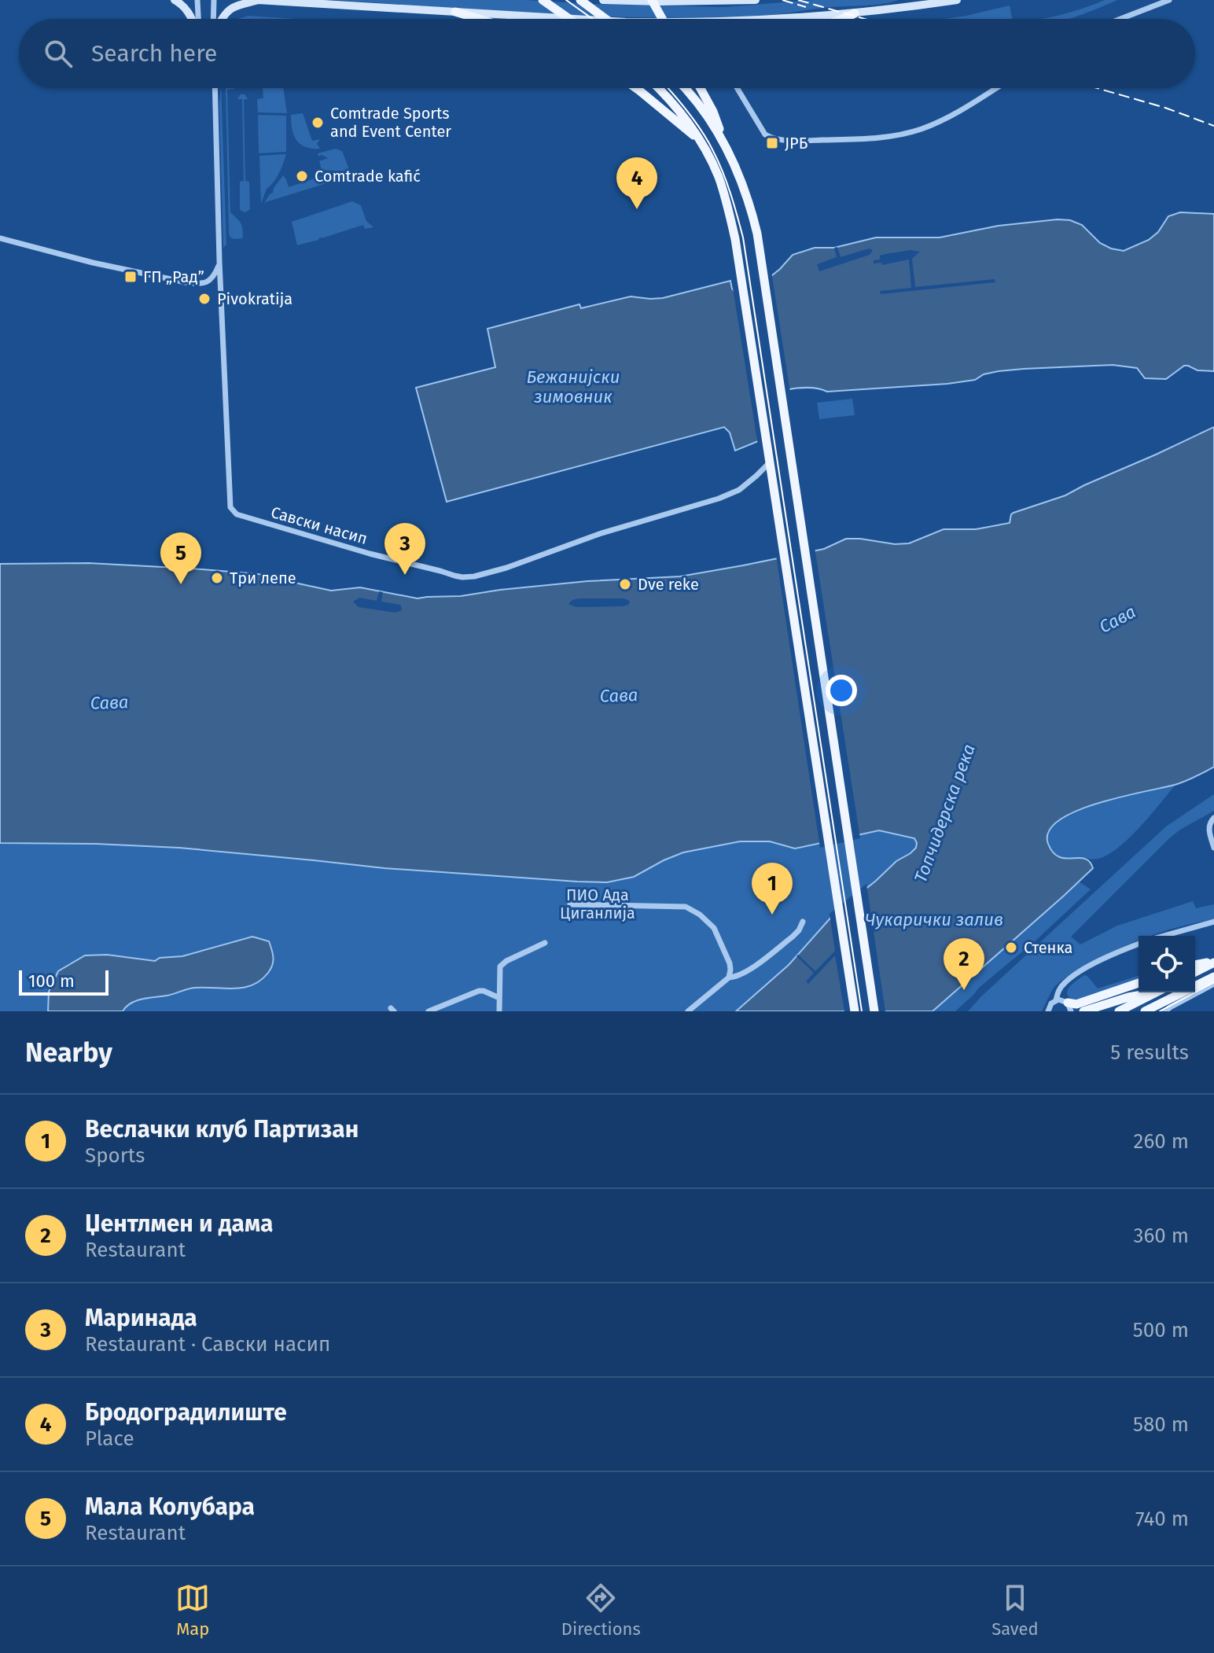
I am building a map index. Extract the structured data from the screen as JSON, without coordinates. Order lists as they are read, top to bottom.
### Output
{
  "streets": {
    "street": ["Савски насип"]
  },
  "water": [
    "Бежанијски зимовник",
    "Сава",
    "Топчидерска река",
    "Чукарички залив"
  ],
  "parks": ["ПИО Ада Циганлија"],
  "places": {
    "other": [
      "Comtrade Sports and Event Center",
      "Comtrade kafić",
      "Pivokratija",
      "Три лепе",
      "Dve reke",
      "Стенка"
    ],
    "transit": ["ЈРБ", "ГП „Рад”"]
  },
  "scale_bar": "100 m",
  "page": {
    "search": "Search here",
    "pins": [
      "4",
      "3",
      "5",
      "1",
      "2"
    ],
    "scale": "100 m",
    "heading": ["Nearby", "5 results"],
    "list": [
      {
        "mark": "1",
        "name": "Веслачки клуб Партизан",
        "note": "Sports",
        "value": "260 m"
      },
      {
        "mark": "2",
        "name": "Џентлмен и дама",
        "note": "Restaurant",
        "value": "360 m"
      },
      {
        "mark": "3",
        "name": "Маринада",
        "note": "Restaurant · Савски насип",
        "value": "500 m"
      },
      {
        "mark": "4",
        "name": "Бродоградилиште",
        "note": "Place",
        "value": "580 m"
      },
      {
        "mark": "5",
        "name": "Мала Колубара",
        "note": "Restaurant",
        "value": "740 m"
      }
    ],
    "nav": ["Map", "Directions", "Saved"]
  }
}
